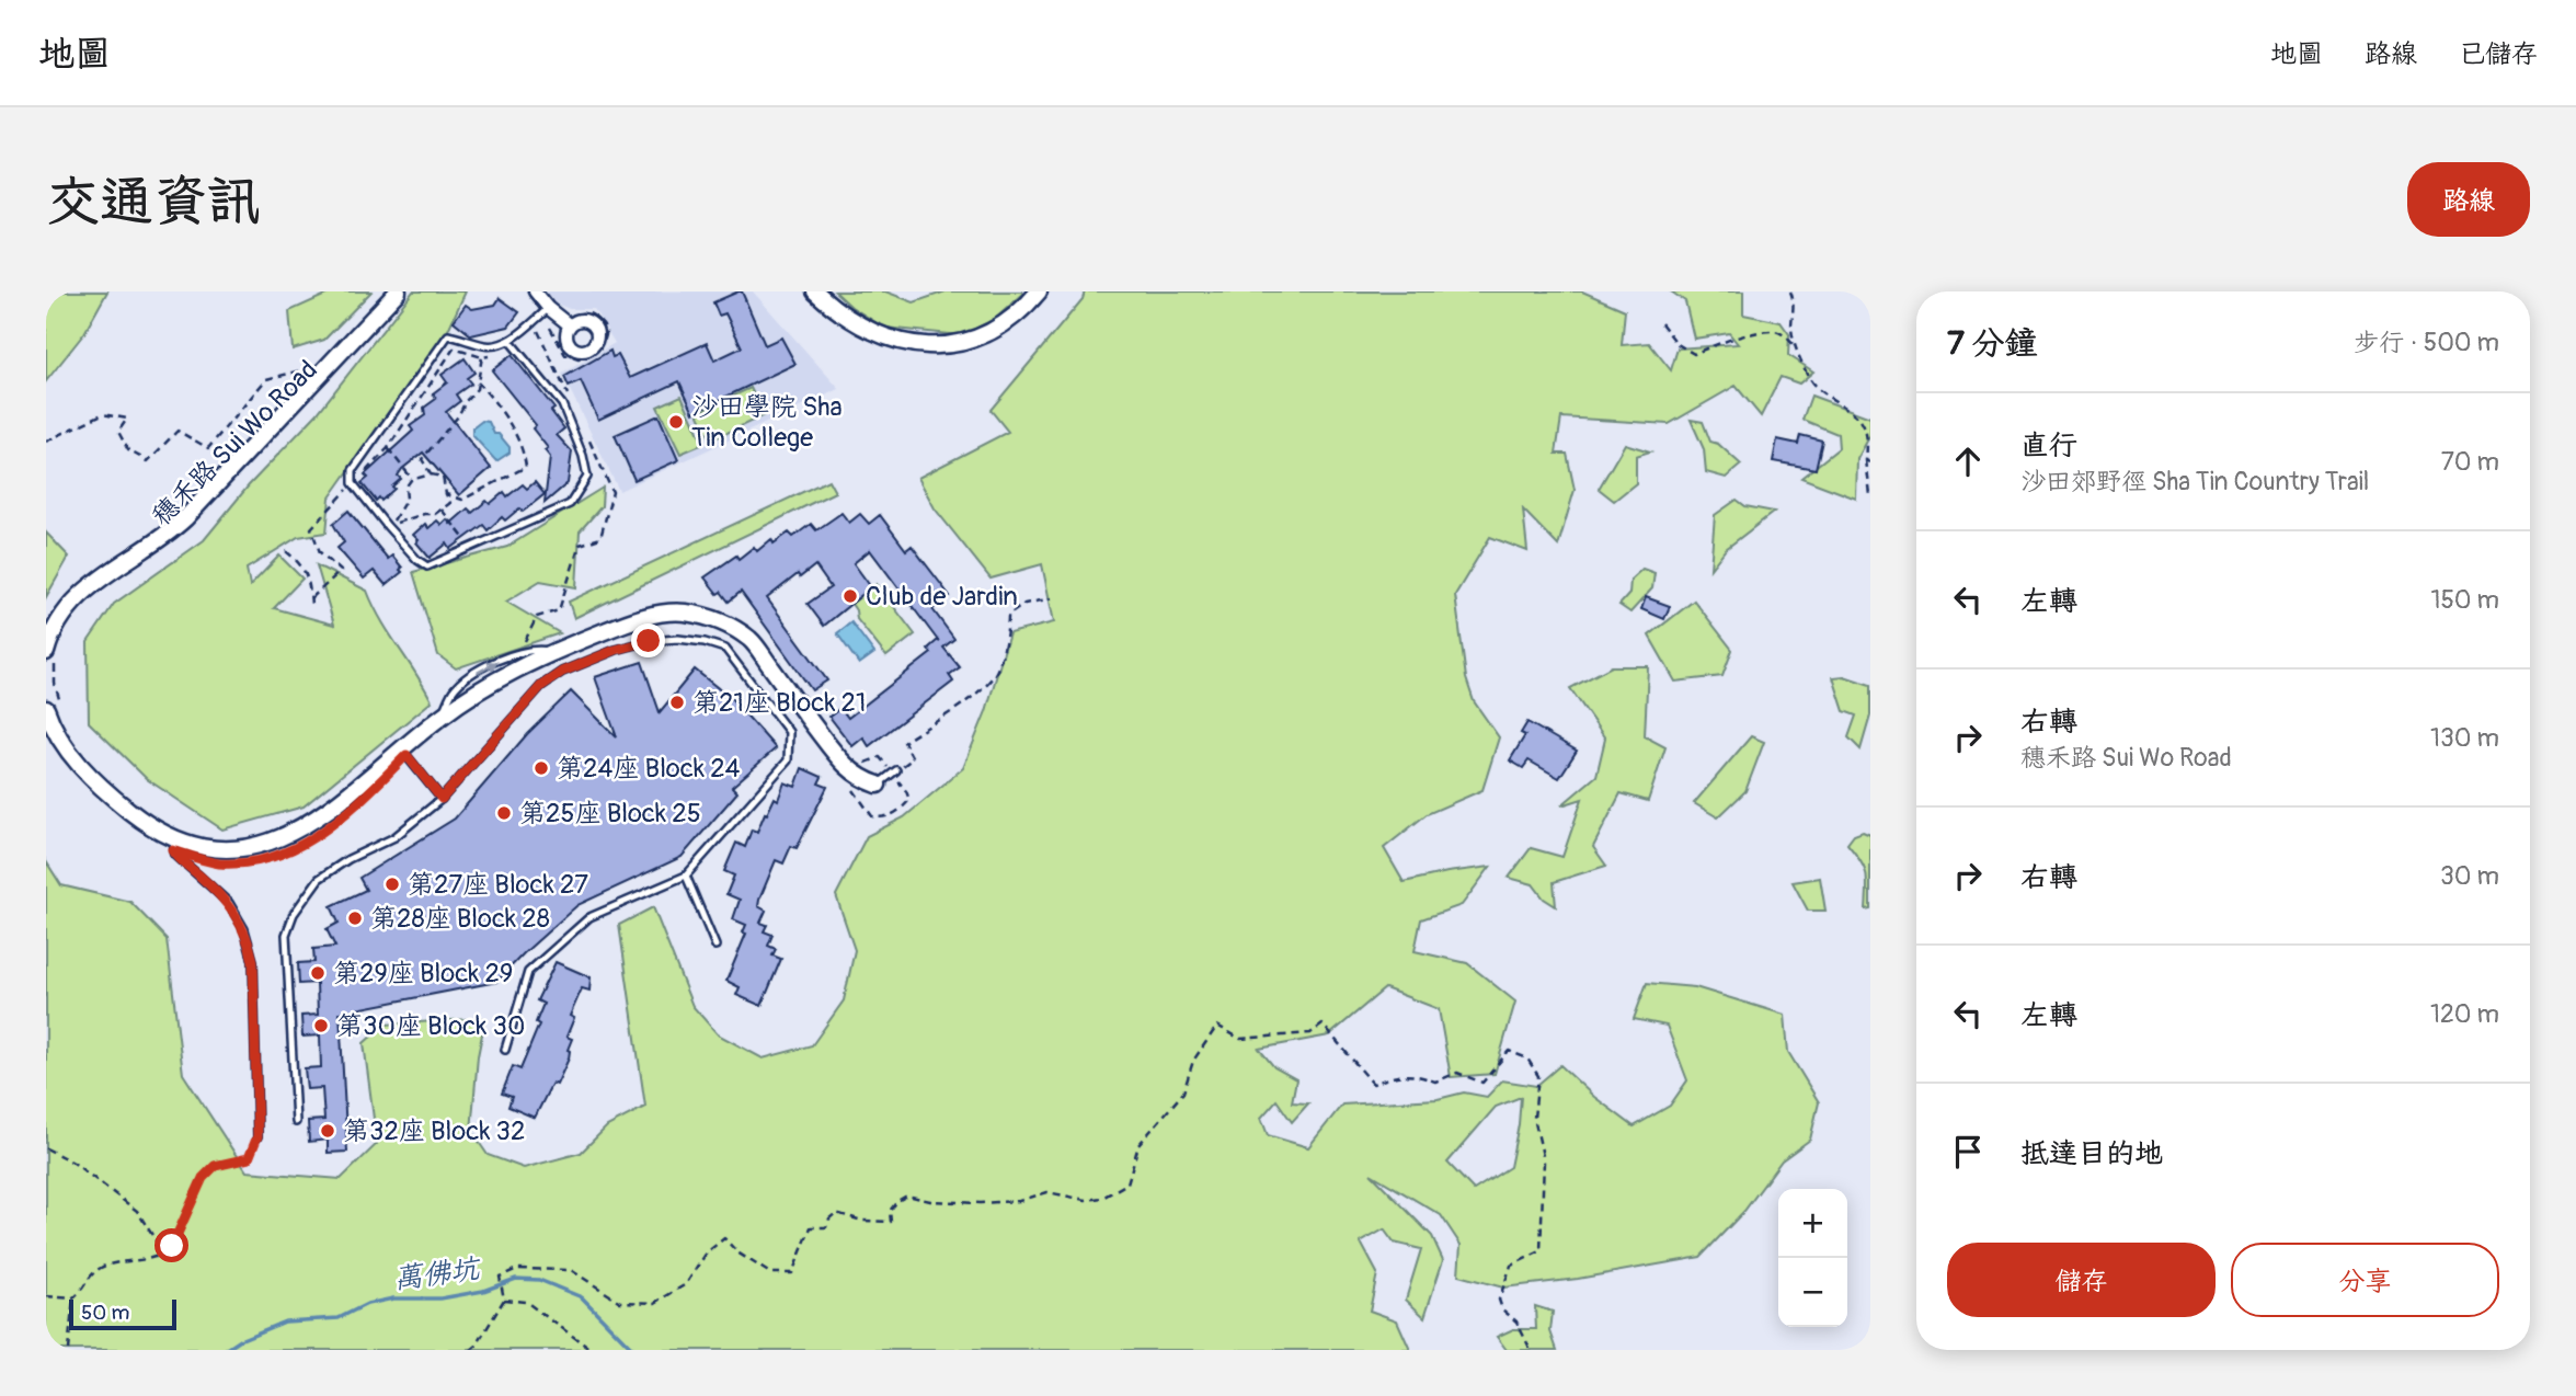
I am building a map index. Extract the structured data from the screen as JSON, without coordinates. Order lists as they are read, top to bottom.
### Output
{
  "streets": {
    "street": ["穗禾路 Sui Wo Road"]
  },
  "water": ["萬佛坑"],
  "places": [
    "沙田學院 Sha Tin College",
    "Club de Jardin",
    "第21座 Block 21",
    "第24座 Block 24",
    "第25座 Block 25",
    "第27座 Block 27",
    "第28座 Block 28",
    "第29座 Block 29",
    "第30座 Block 30",
    "第32座 Block 32"
  ],
  "scale_bar": "50 m",
  "page": {
    "header": "地圖",
    "nav": ["地圖", "路線", "已儲存"],
    "buttons": [
      "路線",
      ["儲存", "分享"]
    ],
    "title": "交通資訊",
    "heading": ["7 分鐘", "步行 · 500 m"],
    "list": [
      ["直行", "沙田郊野徑 Sha Tin Country Trail", "70 m"],
      ["左轉", "150 m"],
      ["右轉", "穗禾路 Sui Wo Road", "130 m"],
      ["右轉", "30 m"],
      ["左轉", "120 m"],
      "抵達目的地"
    ],
    "map_buttons": ["+", "−"],
    "scale": "50 m"
  }
}
